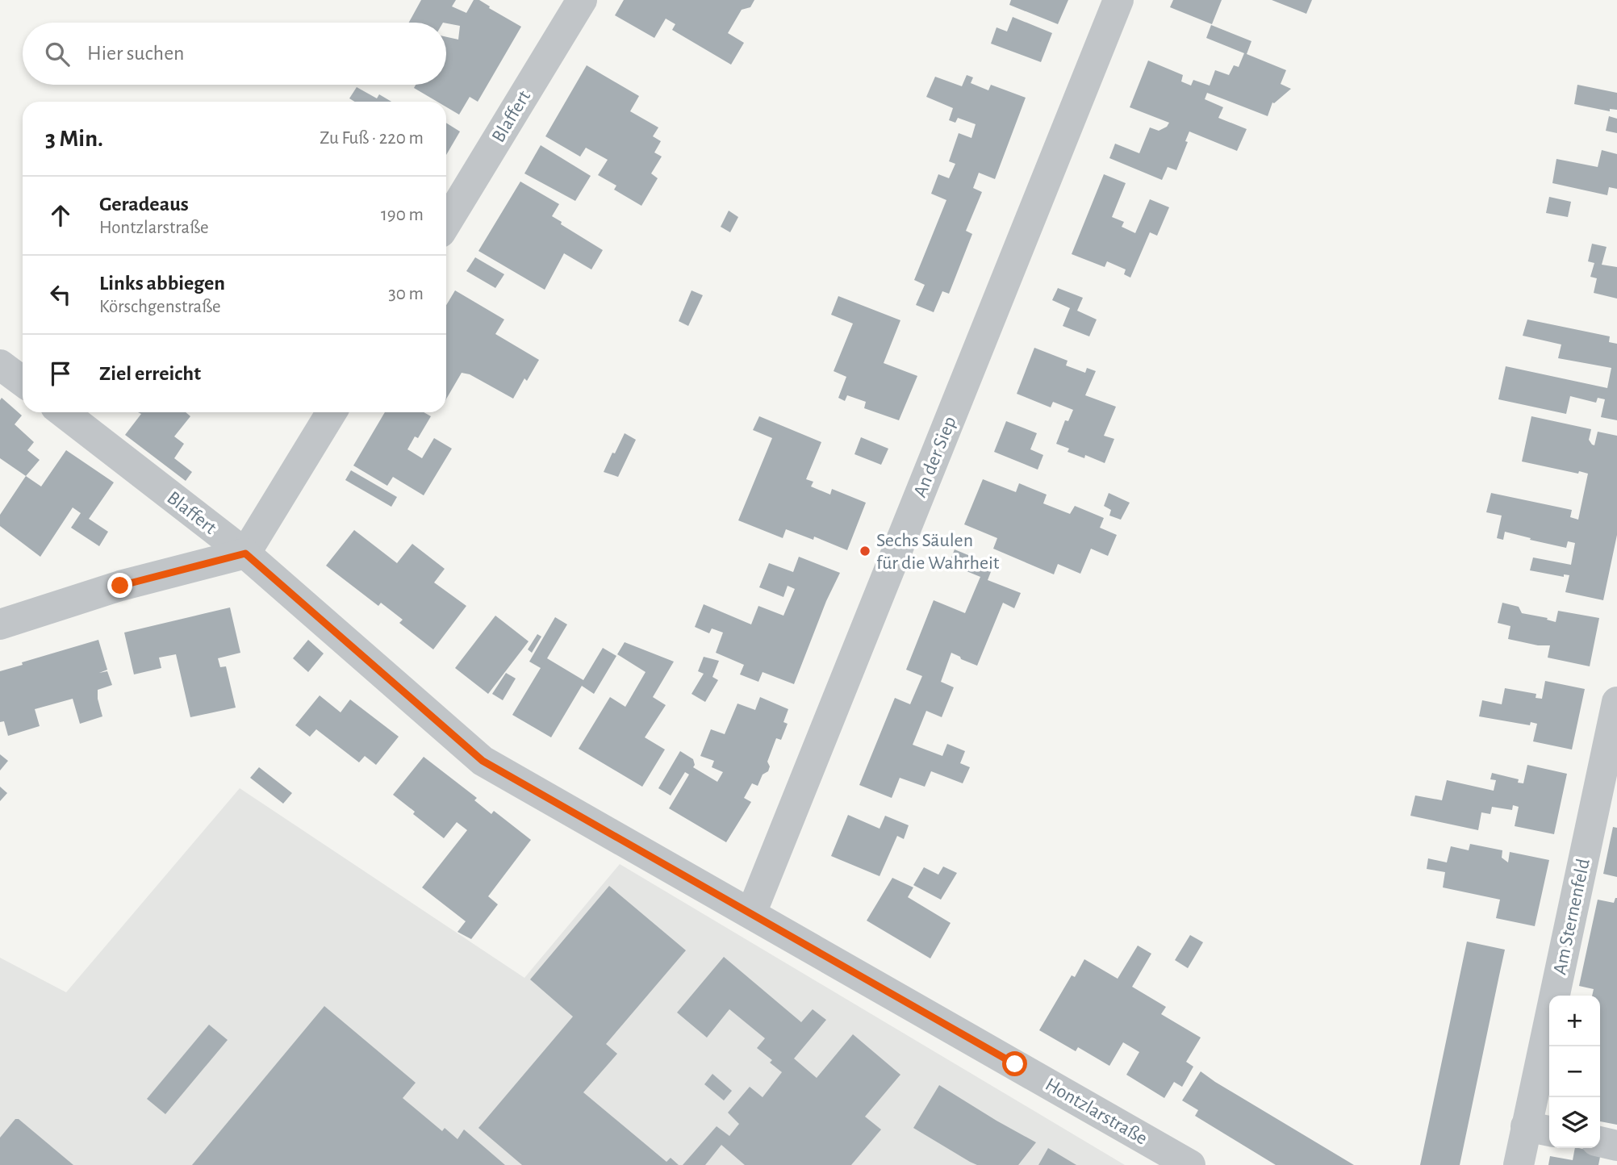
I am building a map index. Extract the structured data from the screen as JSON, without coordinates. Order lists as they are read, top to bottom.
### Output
{
  "streets": {
    "street": [
      "Blaffert",
      "An der Siep",
      "Am Sternenfeld",
      "Hontzlarstraße"
    ]
  },
  "crossings": [
    ["Blaffert", "Hontzlarstraße"],
    ["An der Siep", "Hontzlarstraße"]
  ],
  "places": ["Sechs Säulen für die Wahrheit"],
  "page": {
    "search": "Hier suchen",
    "heading": ["3 Min.", "Zu Fuß · 220 m"],
    "list": [
      ["Geradeaus", "Hontzlarstraße", "190 m"],
      ["Links abbiegen", "Körschgenstraße", "30 m"],
      "Ziel erreicht"
    ],
    "map_buttons": ["+", "−"]
  }
}
